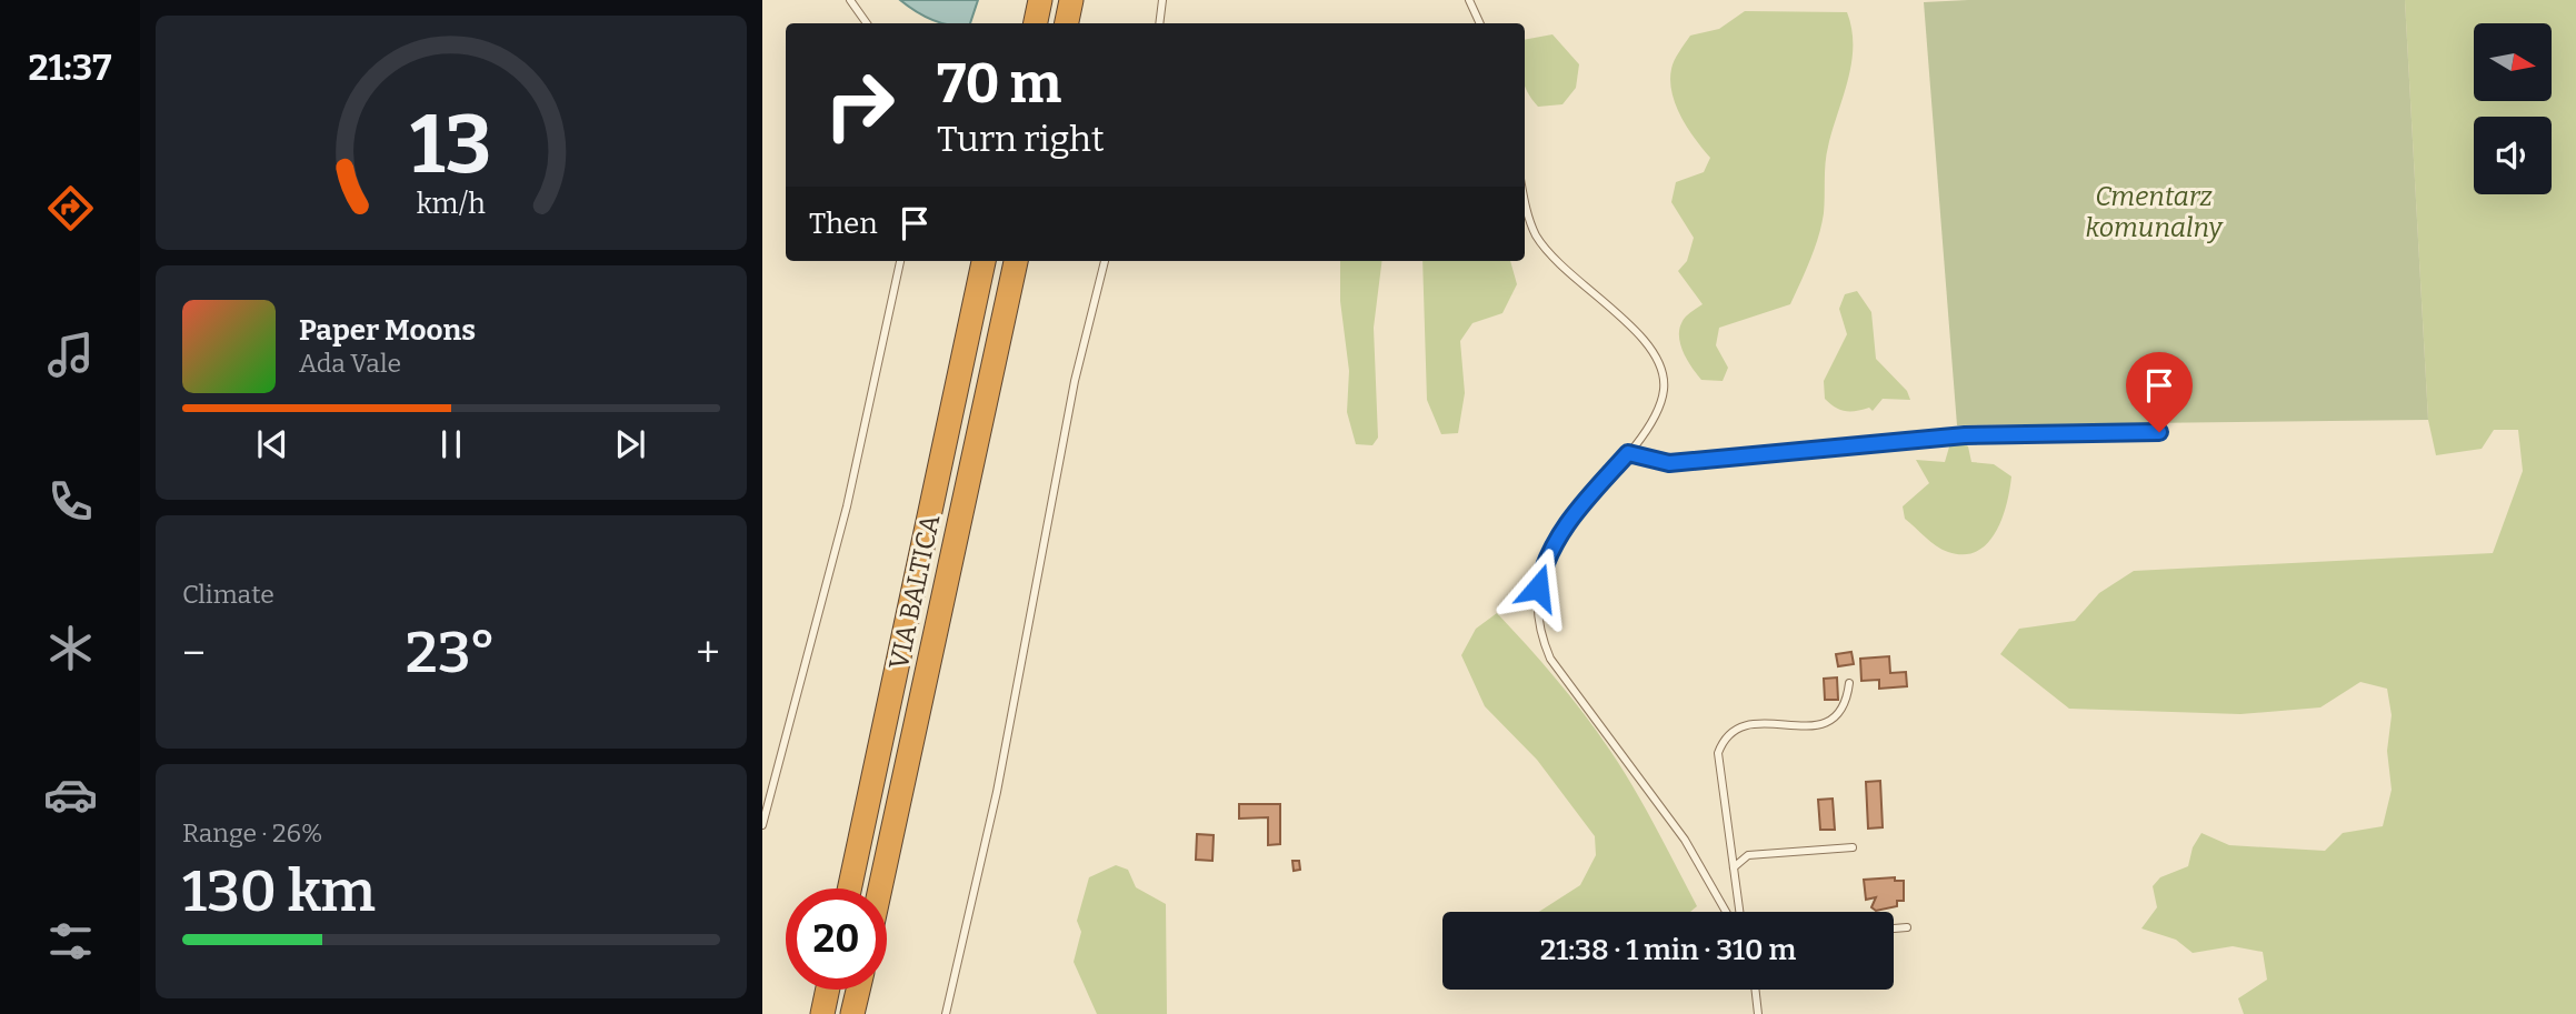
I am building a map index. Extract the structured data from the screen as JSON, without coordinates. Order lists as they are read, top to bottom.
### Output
{
  "streets": {
    "highway": ["VIA BALTICA"]
  },
  "parks": ["Cmentarz komunalny"],
  "north": "right",
  "page": {
    "tabs": "21:37",
    "turn": ["70 m", "Turn right"],
    "then": "Then",
    "song": ["Paper Moons", "Ada Vale"],
    "tile": [
      "Climate",
      ["Range · 26%", "130 km"]
    ],
    "heat": ["−", "23°", "+"],
    "limit": "20",
    "trip": "21:38 · 1 min · 310 m",
    "gauge": ["13", "km/h"]
  }
}
